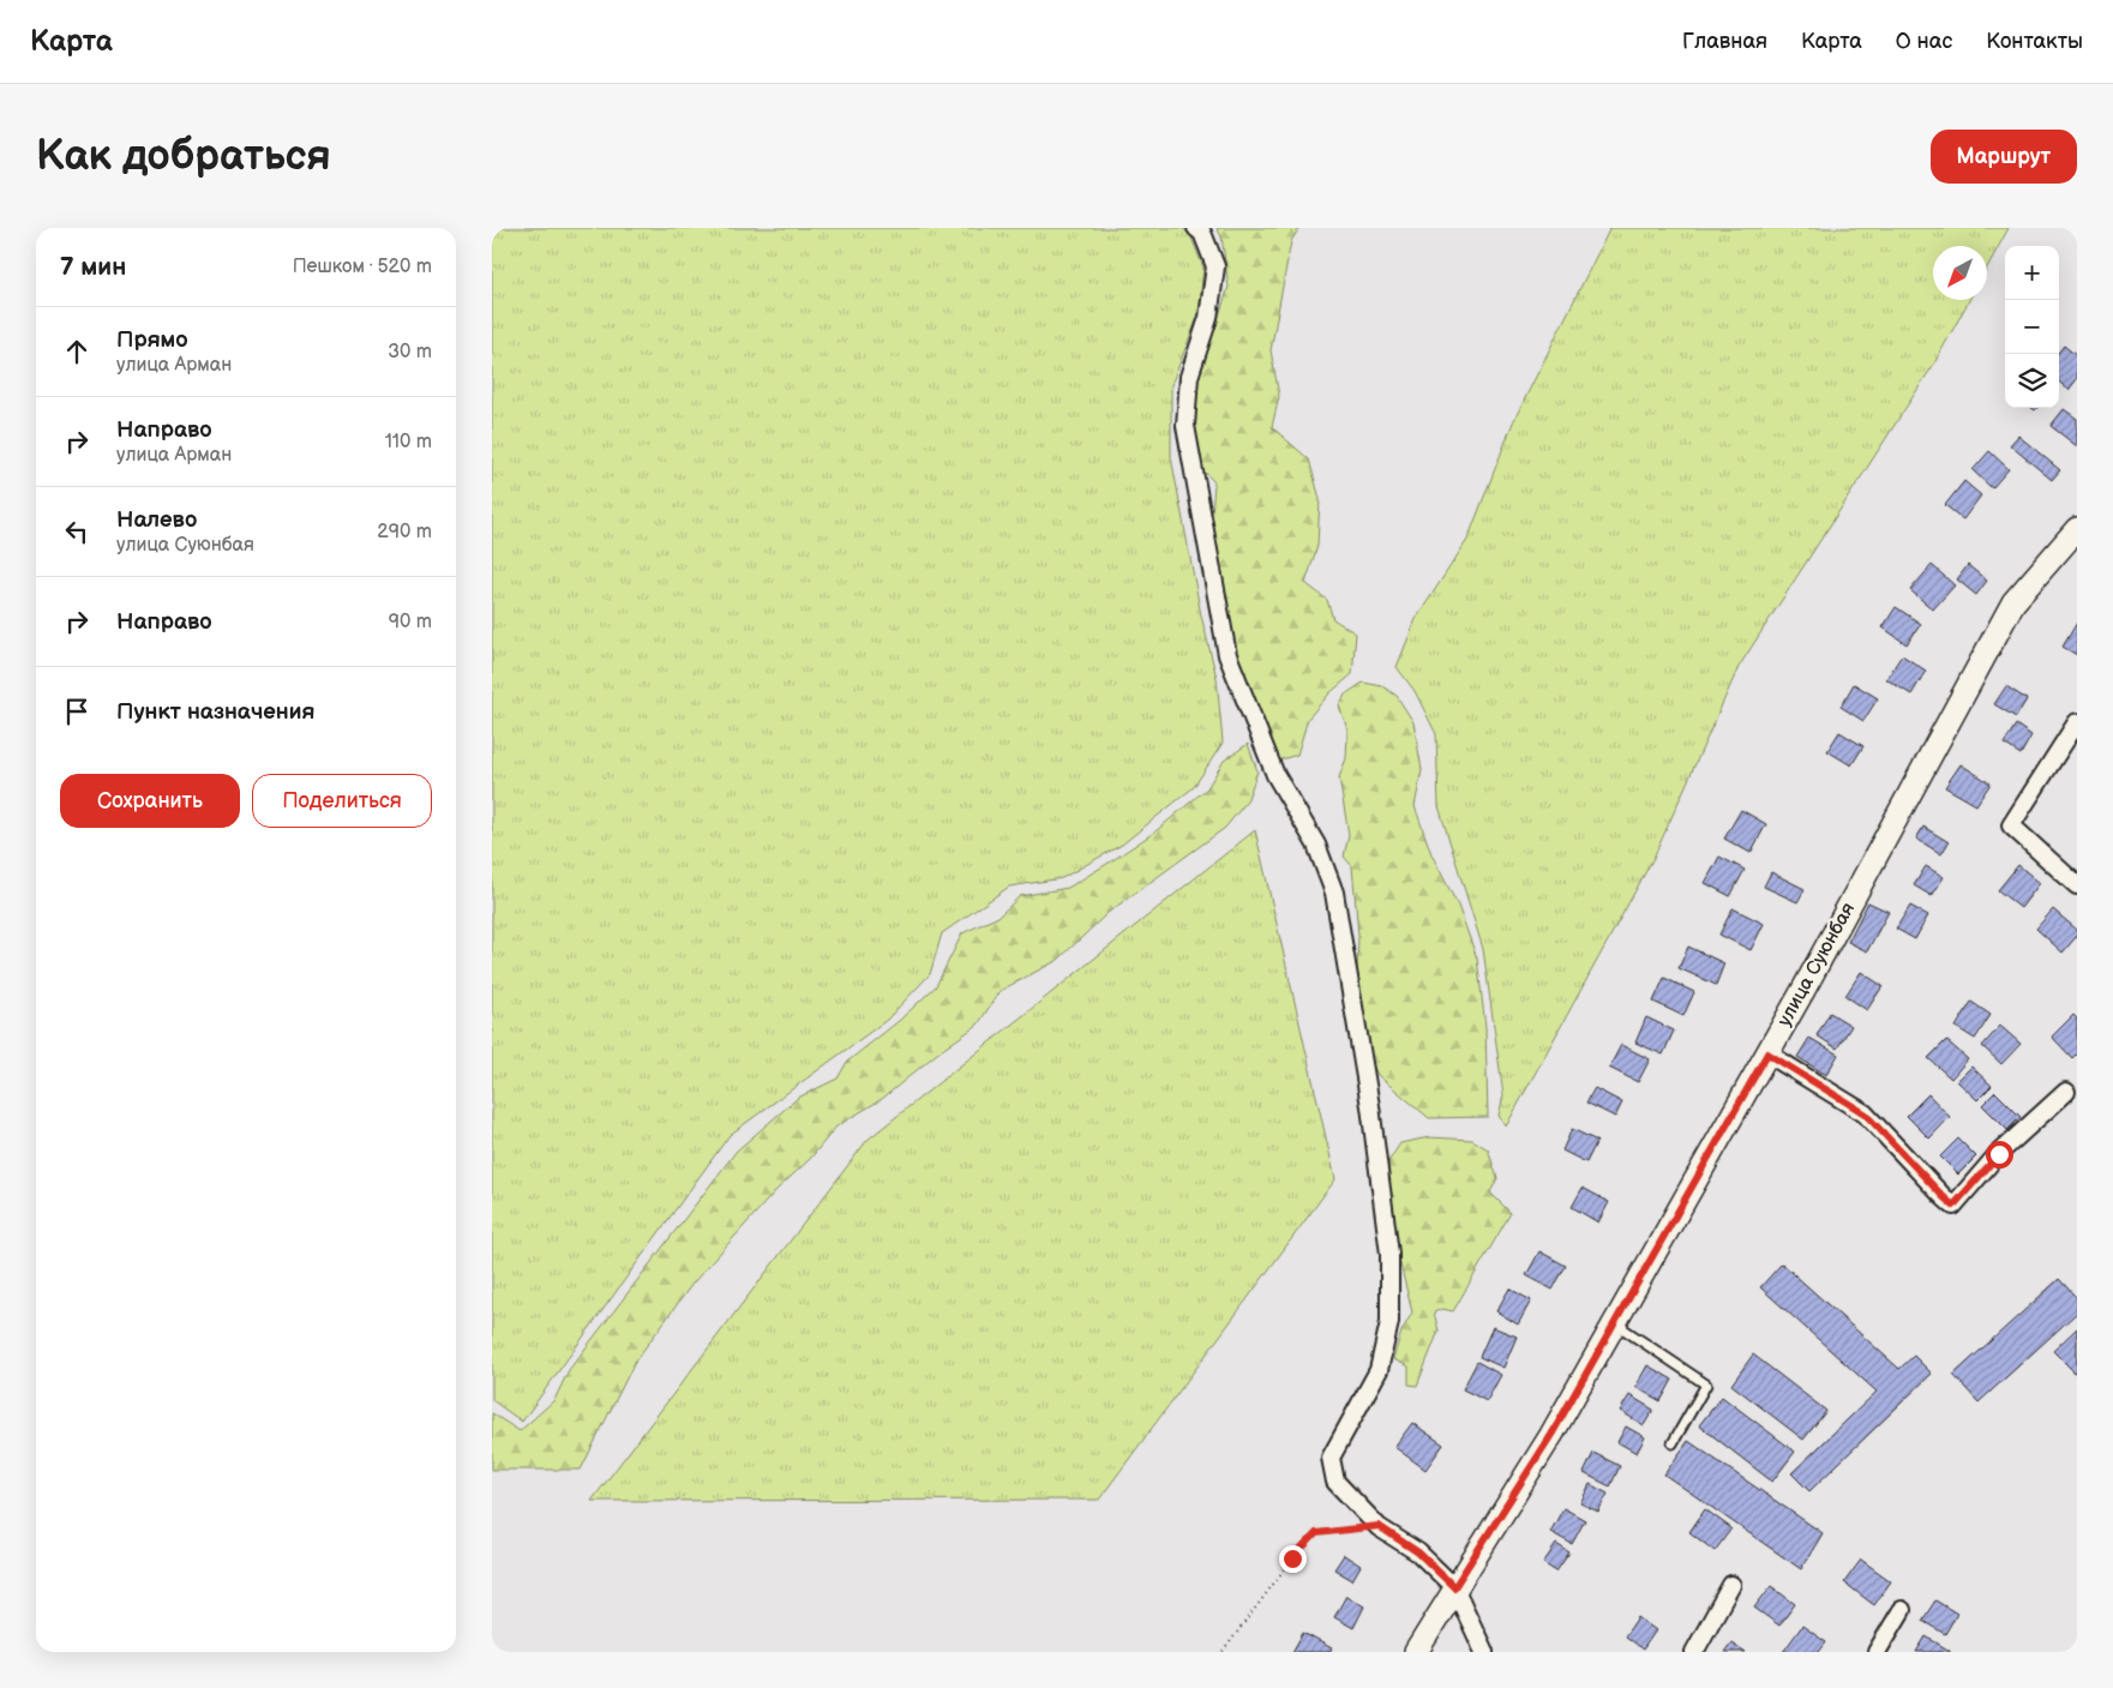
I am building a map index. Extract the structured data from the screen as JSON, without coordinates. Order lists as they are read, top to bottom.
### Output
{
  "streets": {
    "main road": ["улица Суюнбая"]
  },
  "north": "bottom left",
  "page": {
    "header": "Карта",
    "nav": [
      "Главная",
      "Карта",
      "О нас",
      "Контакты"
    ],
    "buttons": [
      "Маршрут",
      ["Сохранить", "Поделиться"]
    ],
    "title": "Как добраться",
    "heading": ["7 мин", "Пешком · 520 m"],
    "map_buttons": ["+", "−"],
    "list": [
      ["Прямо", "улица Арман", "30 m"],
      ["Направо", "улица Арман", "110 m"],
      ["Налево", "улица Суюнбая", "290 m"],
      ["Направо", "90 m"],
      "Пункт назначения"
    ]
  }
}
